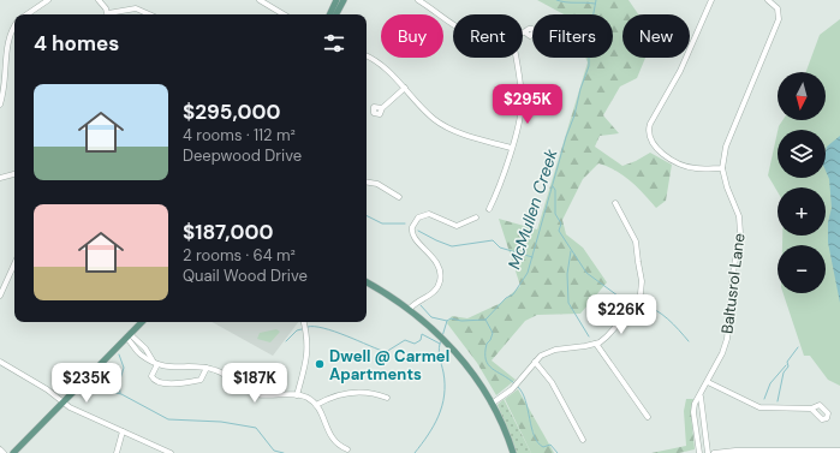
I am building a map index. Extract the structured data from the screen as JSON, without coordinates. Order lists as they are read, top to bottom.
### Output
{
  "streets": {
    "street": ["Baltusrol Lane"]
  },
  "water": ["McMullen Creek"],
  "places": ["Dwell @ Carmel Apartments"],
  "north": "bottom",
  "page": {
    "chip": [
      "Buy",
      "Rent",
      "Filters",
      "New"
    ],
    "heading": "4 homes",
    "map_buttons": ["+", "−"],
    "list": [
      {
        "name": "$295,000",
        "note": "4 rooms · 112 m² · Deepwood Drive"
      },
      {
        "name": "$187,000",
        "note": "2 rooms · 64 m² · Quail Wood Drive"
      }
    ],
    "price": [
      "$295K",
      "$226K",
      "$235K",
      "$187K"
    ]
  }
}
